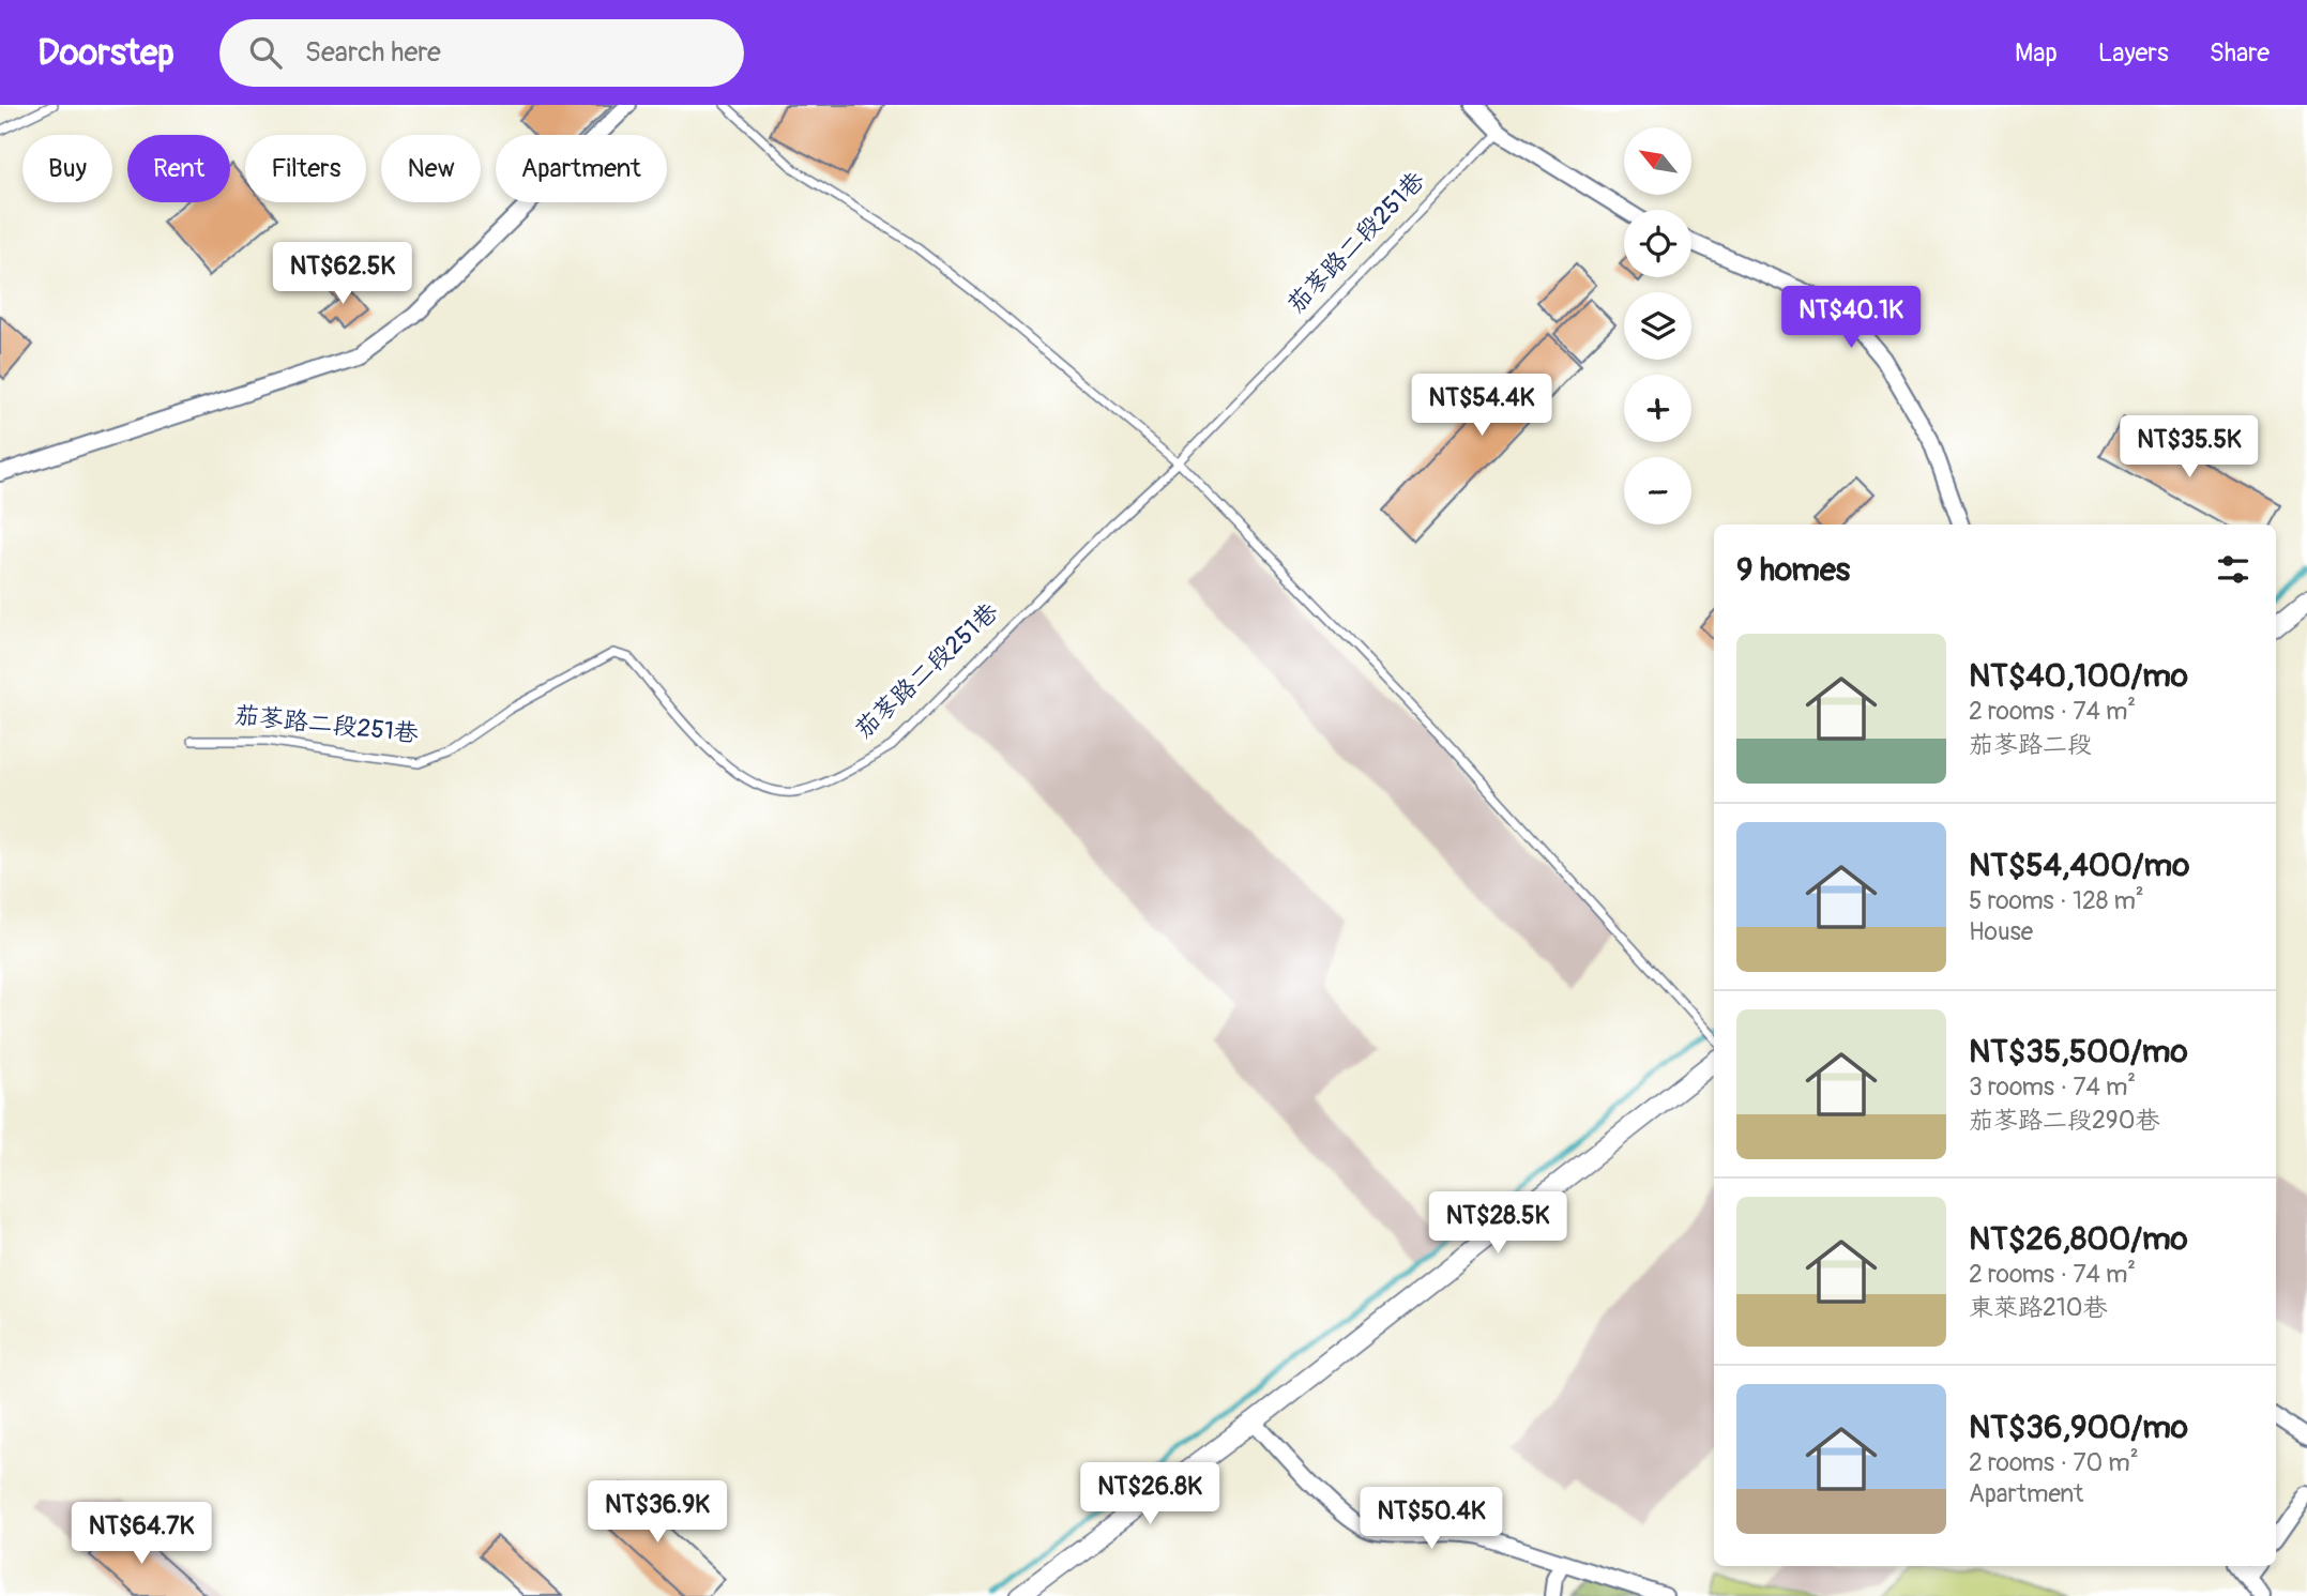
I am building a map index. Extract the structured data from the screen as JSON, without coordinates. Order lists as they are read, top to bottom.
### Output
{
  "streets": {
    "lane": ["茄苳路二段251巷"]
  },
  "north": "top left",
  "page": {
    "header": "Doorstep",
    "search": "Search here",
    "nav": ["Map", "Layers", "Share"],
    "map_buttons": ["+", "−"],
    "chip": [
      "Buy",
      "Rent",
      "Filters",
      "New",
      "Apartment"
    ],
    "price": [
      "NT$62.5K",
      "NT$40.1K",
      "NT$54.4K",
      "NT$35.5K",
      "NT$28.5K",
      "NT$26.8K",
      "NT$36.9K",
      "NT$50.4K",
      "NT$64.7K"
    ],
    "heading": "9 homes",
    "list": [
      {
        "name": "NT$40,100/mo",
        "note": "2 rooms · 74 m² · 茄苳路二段"
      },
      {
        "name": "NT$54,400/mo",
        "note": "5 rooms · 128 m² · House"
      },
      {
        "name": "NT$35,500/mo",
        "note": "3 rooms · 74 m² · 茄苳路二段290巷"
      },
      {
        "name": "NT$26,800/mo",
        "note": "2 rooms · 74 m² · 東萊路210巷"
      },
      {
        "name": "NT$36,900/mo",
        "note": "2 rooms · 70 m² · Apartment"
      }
    ]
  }
}
